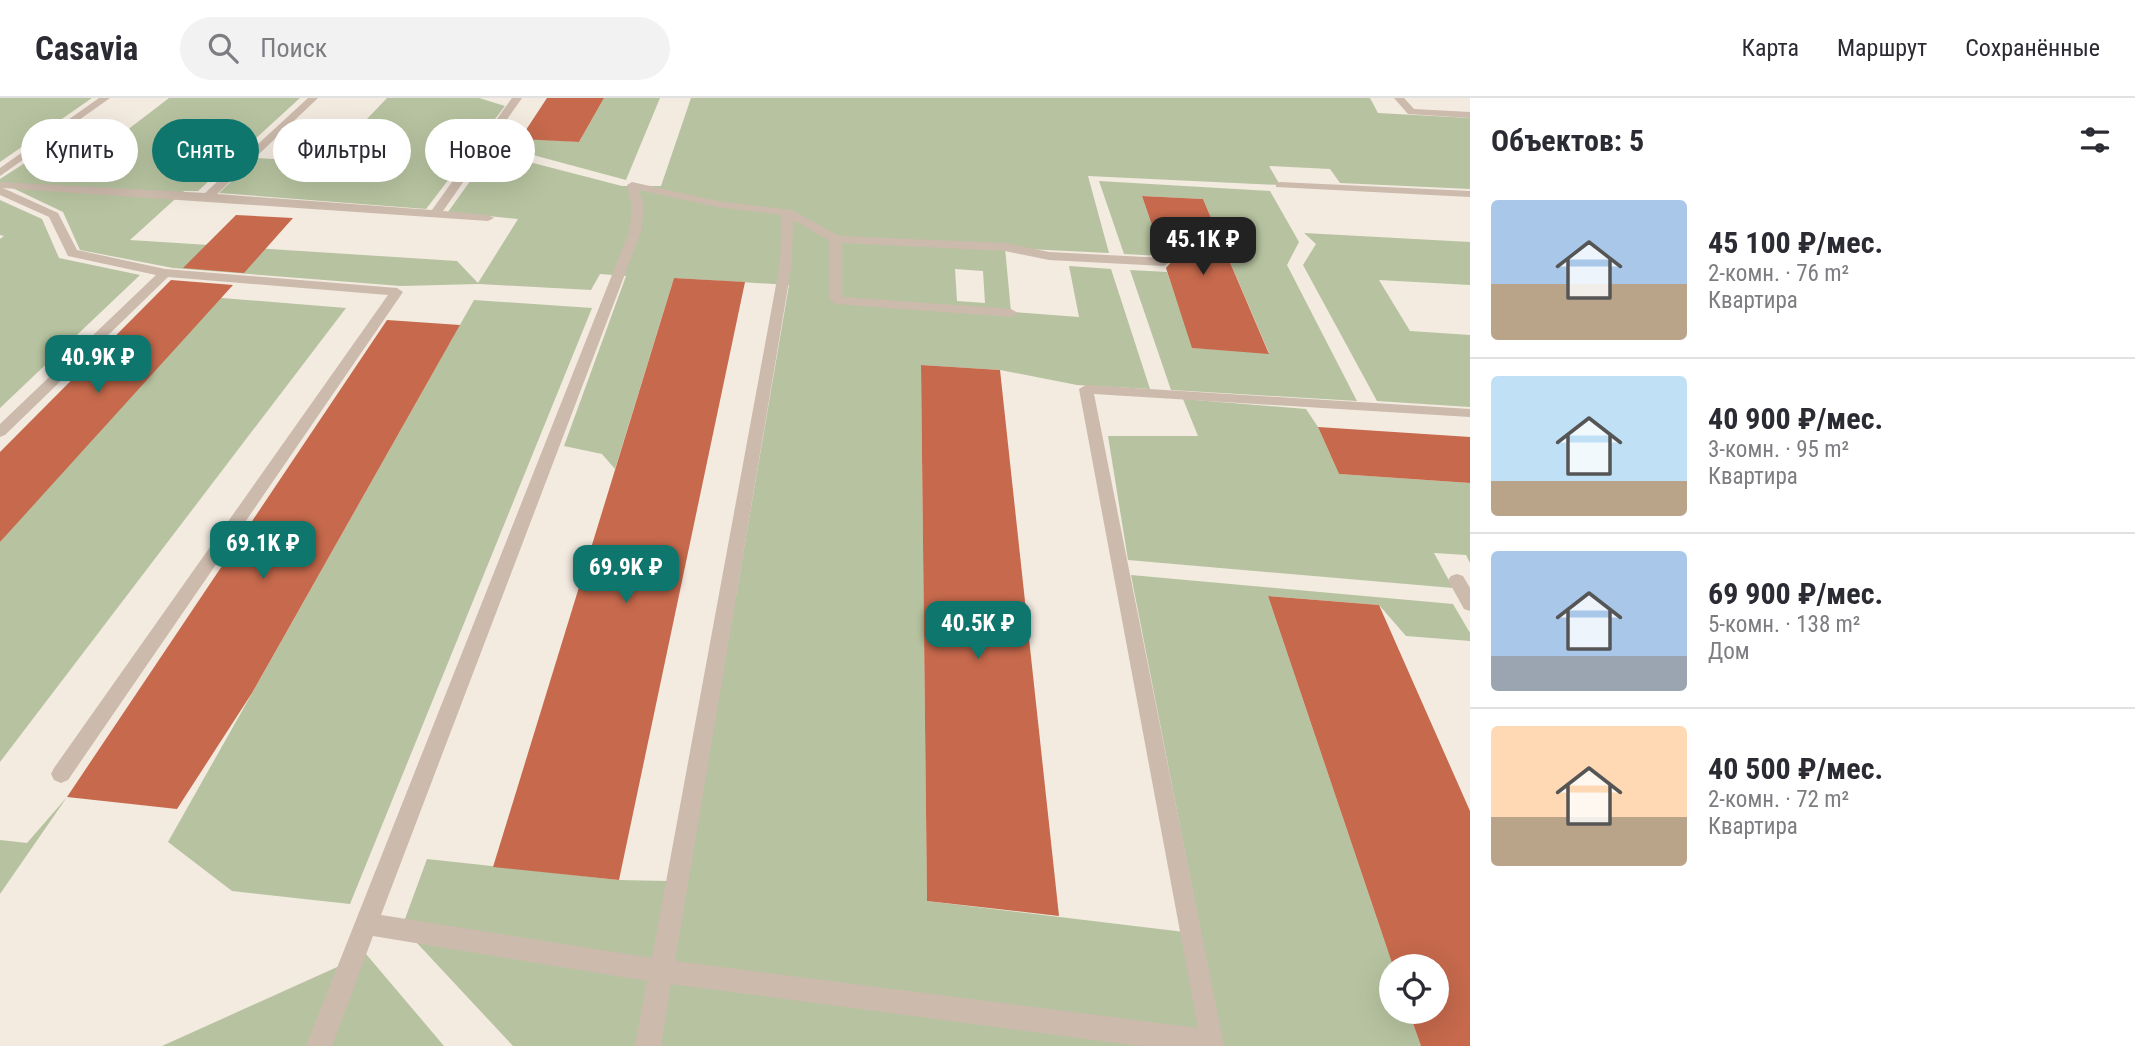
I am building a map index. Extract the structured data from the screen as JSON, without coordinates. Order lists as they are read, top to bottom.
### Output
{
  "page": {
    "header": "Casavia",
    "search": "Поиск",
    "nav": ["Карта", "Маршрут", "Сохранённые"],
    "heading": "Объектов: 5",
    "chip": [
      "Купить",
      "Снять",
      "Фильтры",
      "Новое"
    ],
    "list": [
      {
        "name": "45 100 ₽/мес.",
        "note": "2-комн. · 76 m² · Квартира"
      },
      {
        "name": "40 900 ₽/мес.",
        "note": "3-комн. · 95 m² · Квартира"
      },
      {
        "name": "69 900 ₽/мес.",
        "note": "5-комн. · 138 m² · Дом"
      },
      {
        "name": "40 500 ₽/мес.",
        "note": "2-комн. · 72 m² · Квартира"
      }
    ],
    "price": [
      "45.1K ₽",
      "40.9K ₽",
      "69.1K ₽",
      "69.9K ₽",
      "40.5K ₽"
    ]
  }
}
